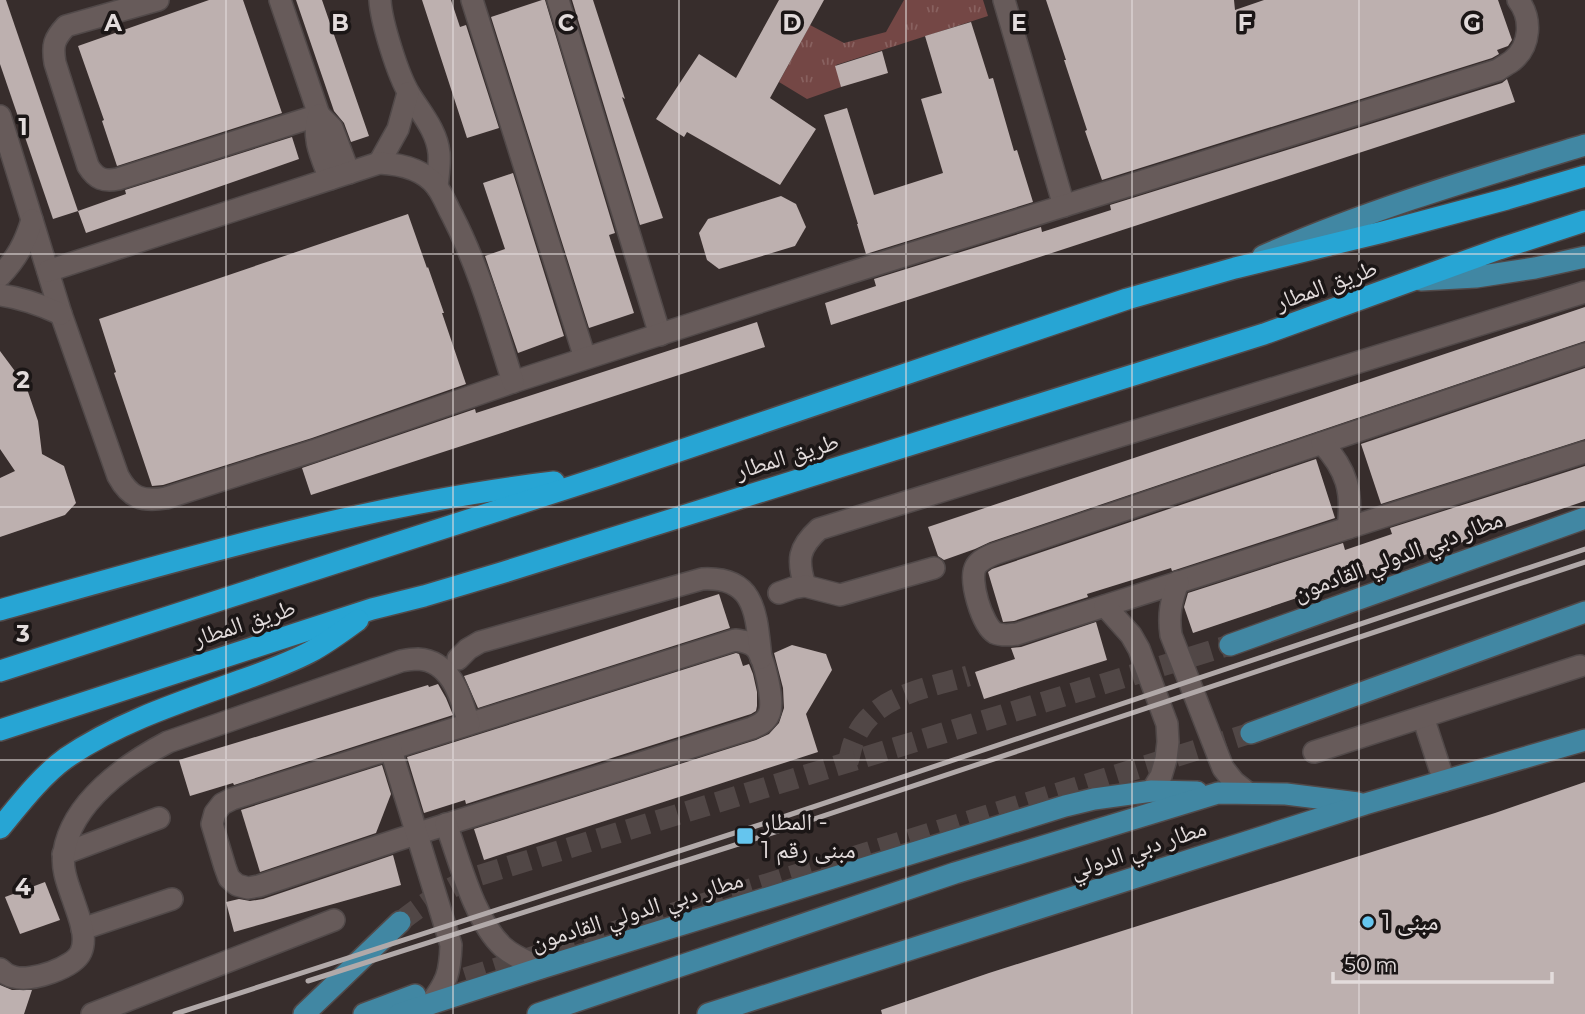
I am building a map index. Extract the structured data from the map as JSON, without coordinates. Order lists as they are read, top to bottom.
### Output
{
  "streets": {
    "highway": ["طريق المطار"],
    "main road": ["مطار دبي الدولي القادمون", "مطار دبي الدولي"]
  },
  "crossings": [
    ["مطار دبي الدولي القادمون", "مطار دبي الدولي"]
  ],
  "places": {
    "transit": ["المطار - مبنى رقم 1"],
    "other": ["مبنى 1"]
  },
  "scale_bar": "50 m",
  "grid": {
    "columns": [
      "A",
      "B",
      "C",
      "D",
      "E",
      "F",
      "G"
    ],
    "rows": [
      "1",
      "2",
      "3",
      "4"
    ]
  }
}
